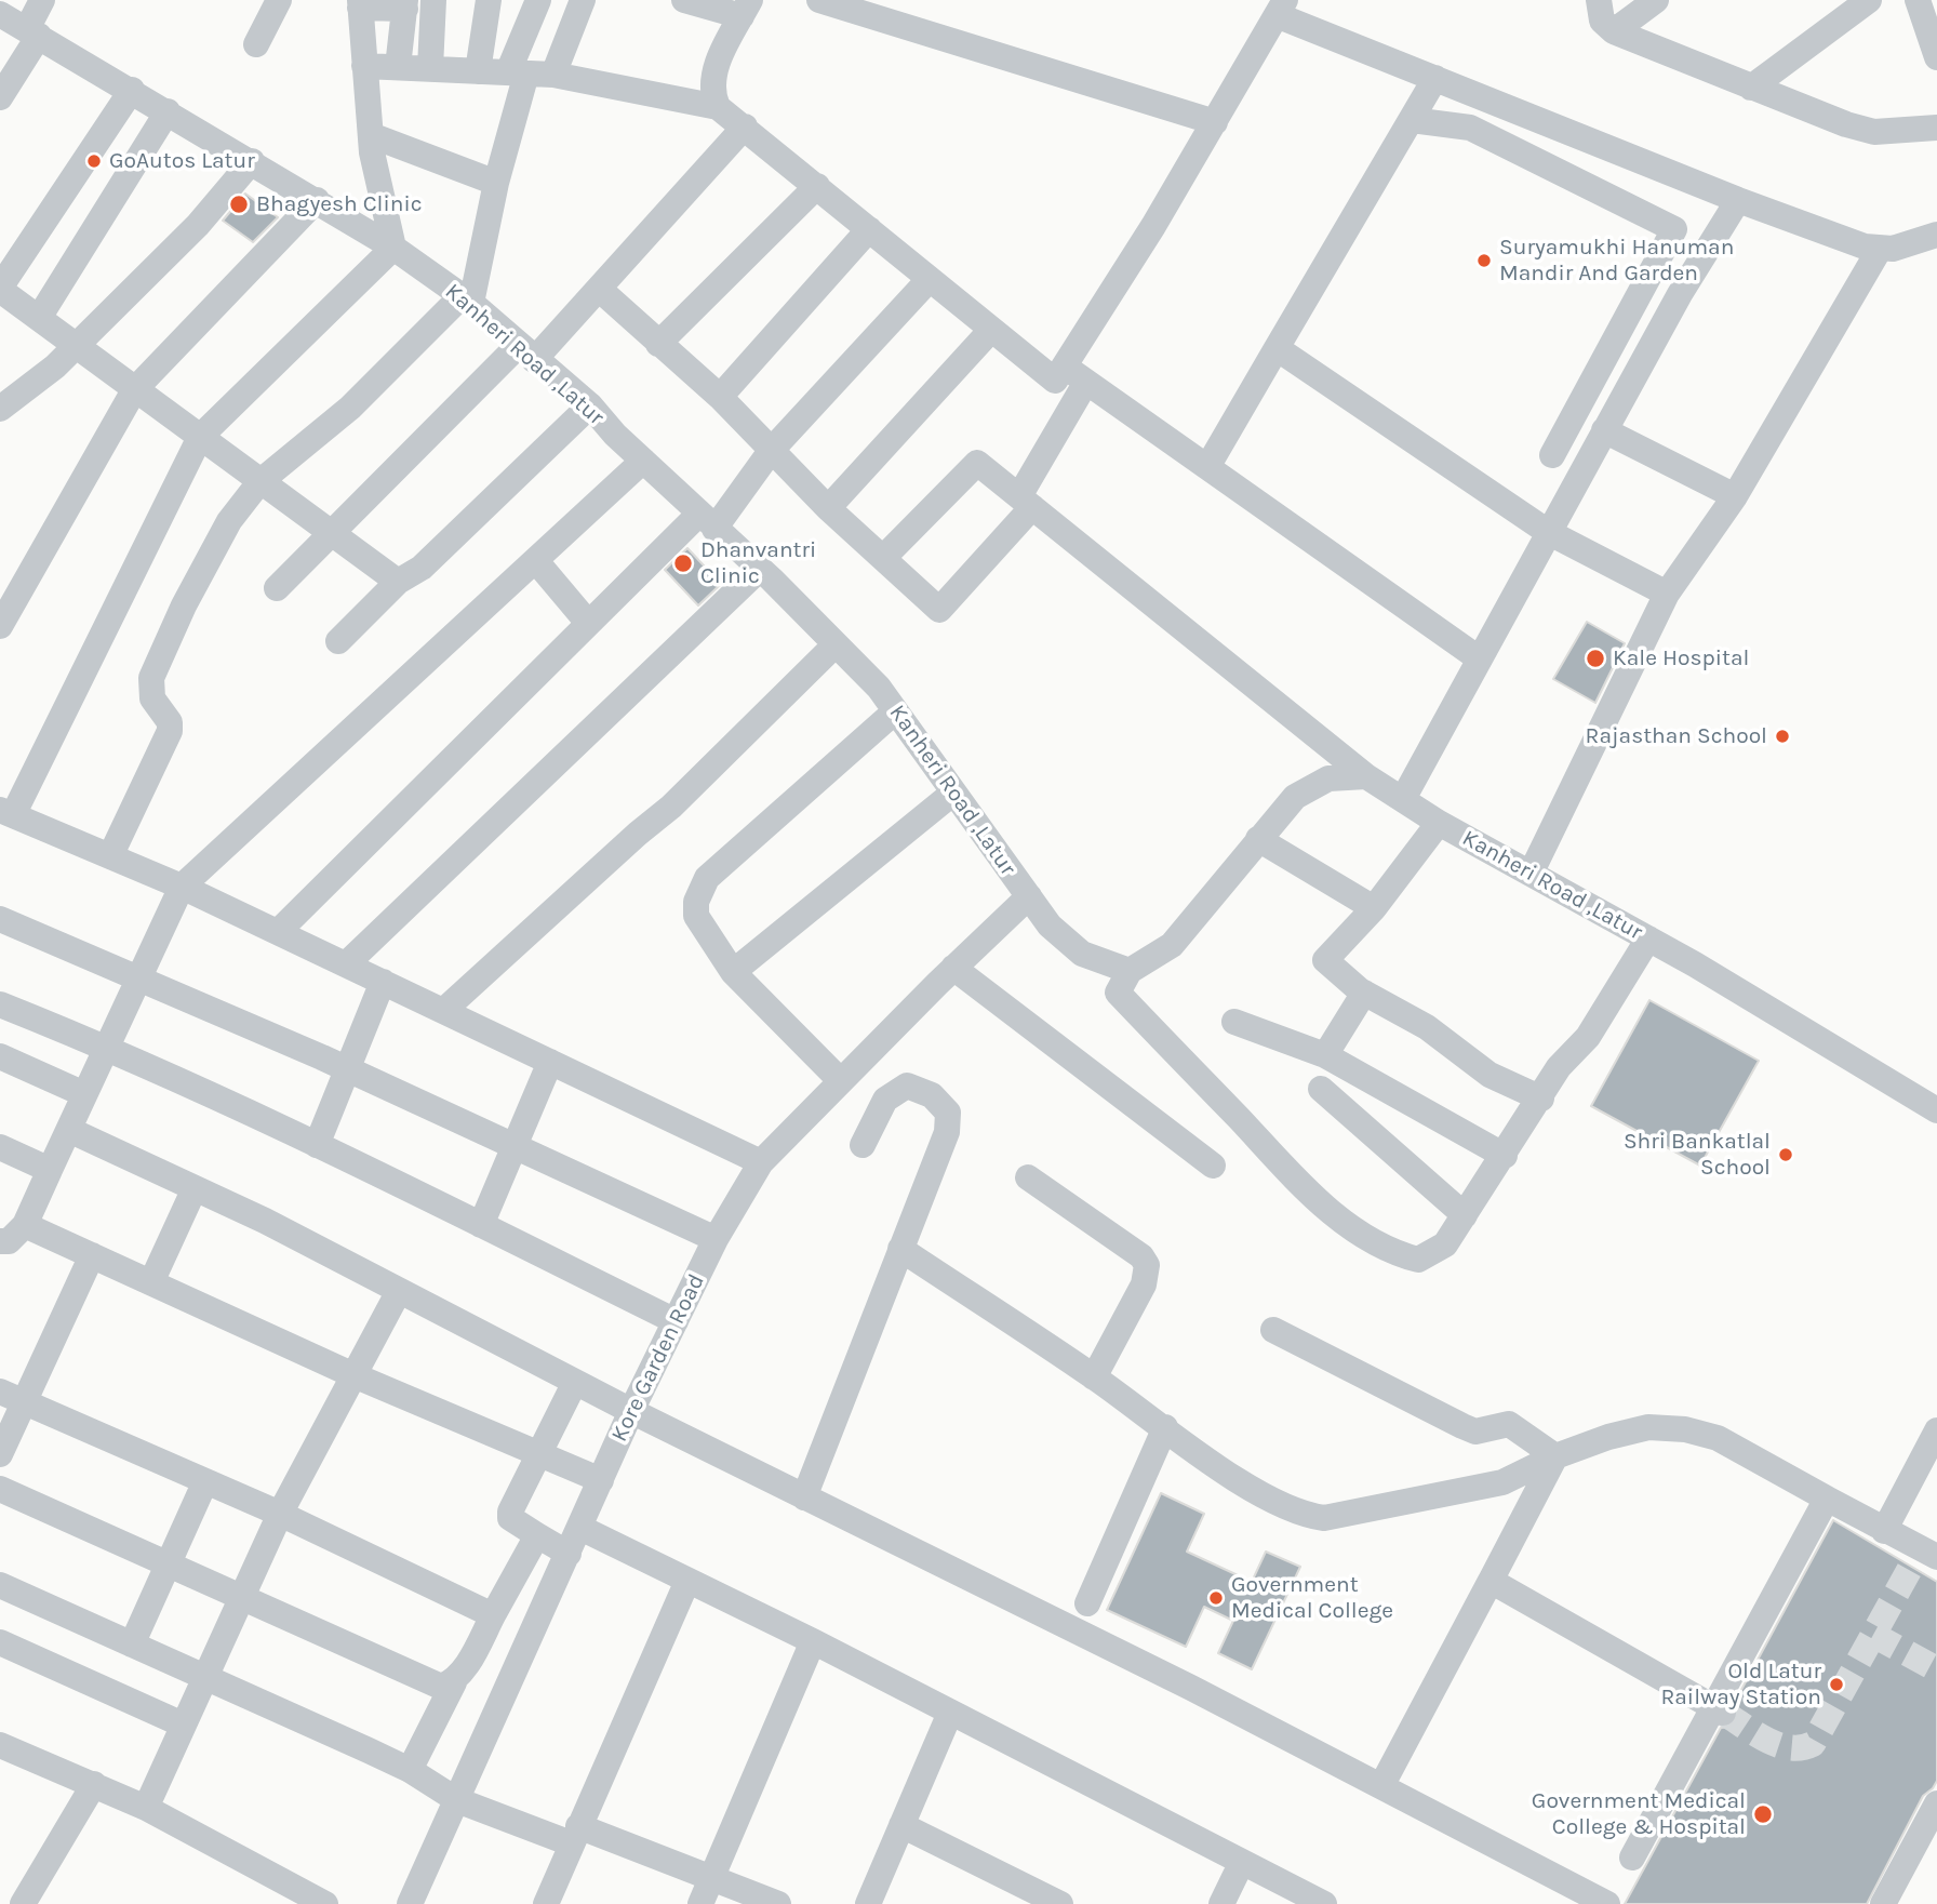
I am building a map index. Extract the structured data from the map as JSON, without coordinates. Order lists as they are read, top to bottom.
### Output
{
  "streets": {
    "street": ["Kanheri Road ,Latur", "Kore Garden Road"]
  },
  "crossings": [
    ["Kanheri Road ,Latur", "Kore Garden Road"]
  ],
  "places": [
    "GoAutos Latur",
    "Bhagyesh Clinic",
    "Suryamukhi Hanuman Mandir And Garden",
    "Dhanvantri Clinic",
    "Kale Hospital",
    "Rajasthan School",
    "Shri Bankatlal School",
    "Government Medical College",
    "Old Latur Railway Station",
    "Government Medical College & Hospital"
  ]
}
